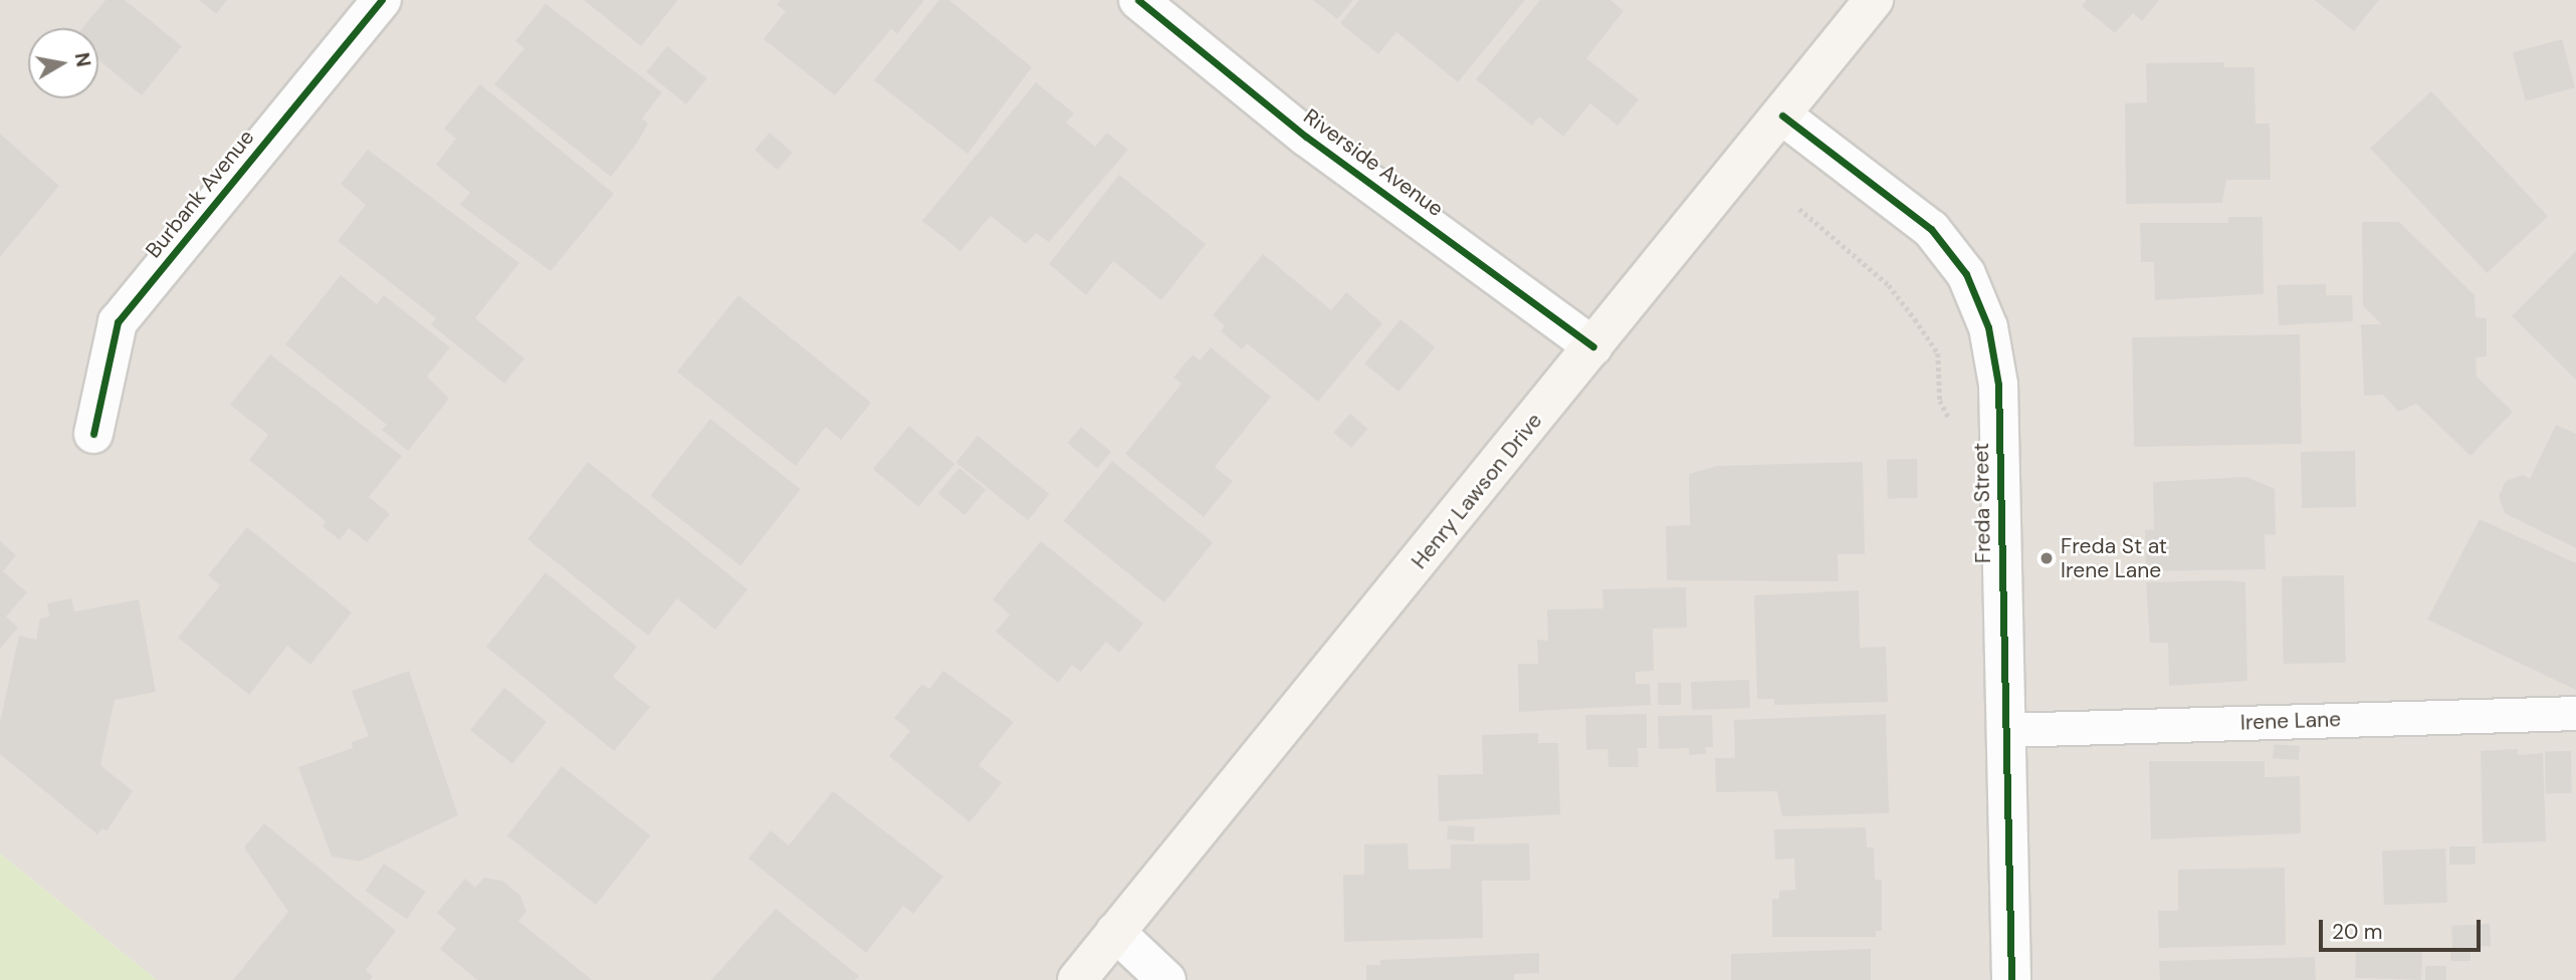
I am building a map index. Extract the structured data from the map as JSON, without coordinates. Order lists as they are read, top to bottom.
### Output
{
  "streets": {
    "main road": ["Henry Lawson Drive"],
    "street": ["Riverside Avenue", "Burbank Avenue", "Freda Street"],
    "lane": ["Irene Lane"]
  },
  "crossings": [
    ["Riverside Avenue", "Henry Lawson Drive"],
    ["Henry Lawson Drive", "Freda Street"],
    ["Freda Street", "Irene Lane"]
  ],
  "places": ["Freda St at Irene Lane"],
  "scale_bar": "20 m",
  "north": "right"
}
